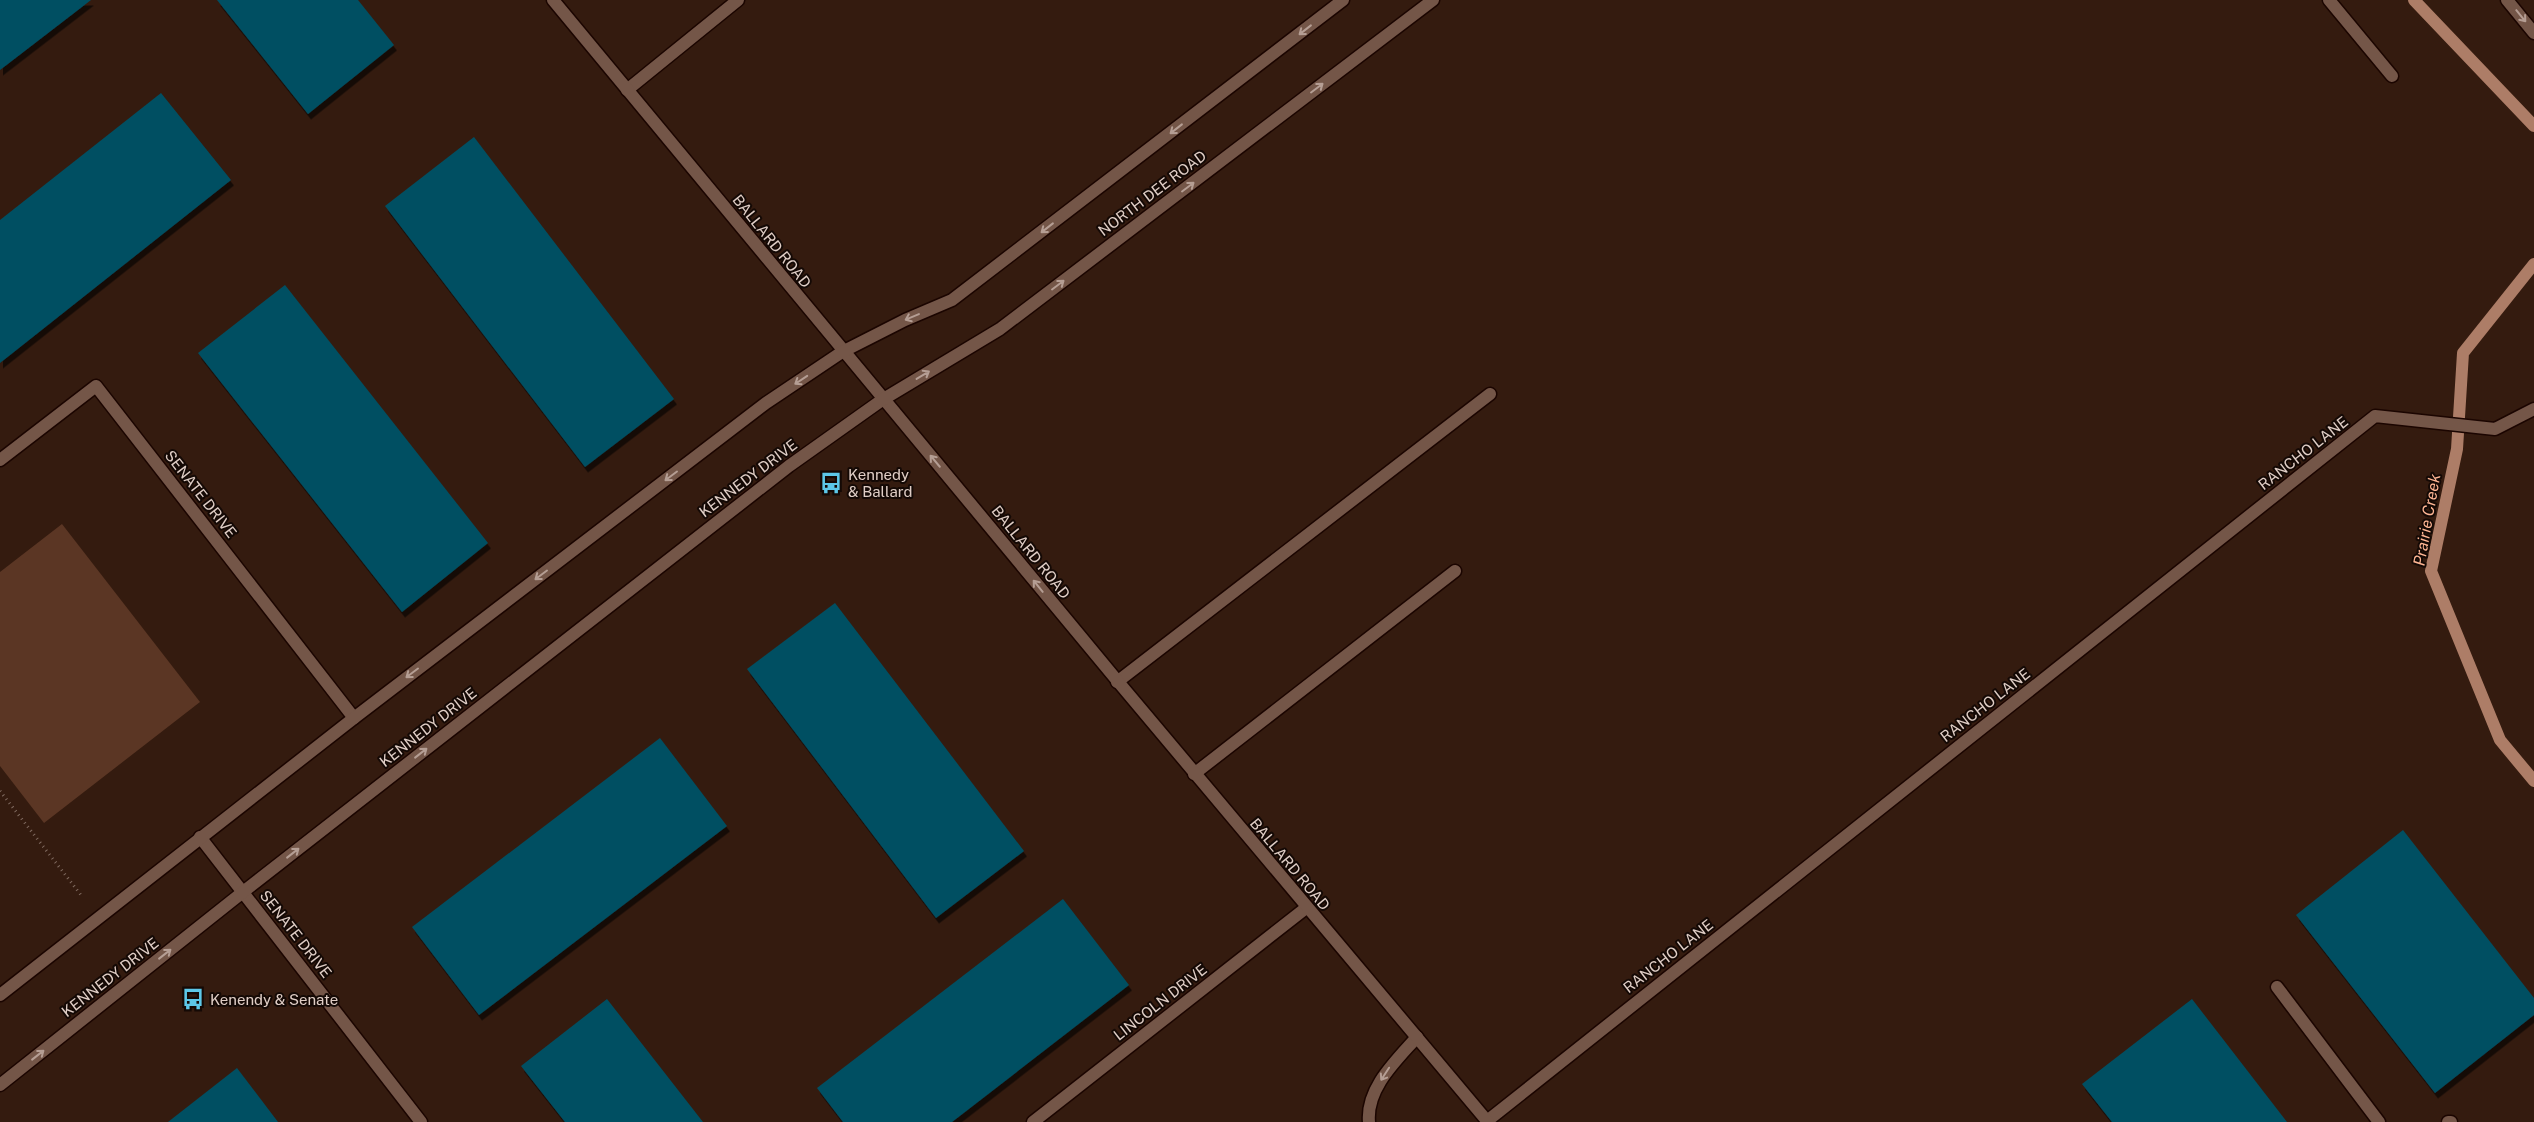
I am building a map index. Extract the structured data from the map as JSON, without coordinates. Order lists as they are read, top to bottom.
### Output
{
  "streets": {
    "street": [
      "NORTH DEE ROAD",
      "BALLARD ROAD",
      "RANCHO LANE",
      "KENNEDY DRIVE",
      "SENATE DRIVE",
      "LINCOLN DRIVE"
    ]
  },
  "crossings": [
    ["NORTH DEE ROAD", "BALLARD ROAD"],
    ["NORTH DEE ROAD", "KENNEDY DRIVE"],
    ["BALLARD ROAD", "RANCHO LANE"],
    ["BALLARD ROAD", "KENNEDY DRIVE"],
    ["BALLARD ROAD", "LINCOLN DRIVE"],
    ["KENNEDY DRIVE", "SENATE DRIVE"]
  ],
  "water": ["Prairie Creek"],
  "places": {
    "bus stop": ["Kennedy & Ballard", "Kenendy & Senate"]
  }
}
